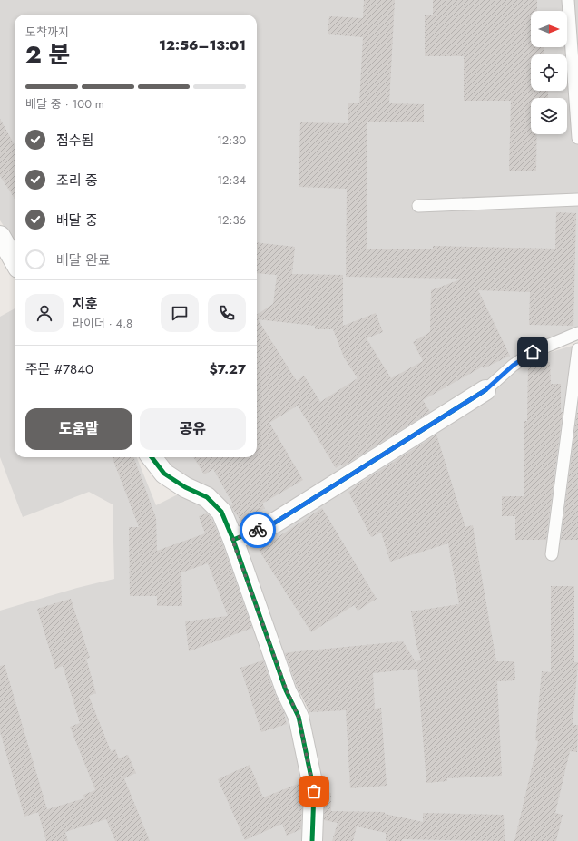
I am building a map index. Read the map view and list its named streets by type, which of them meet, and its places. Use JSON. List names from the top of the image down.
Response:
{
  "north": "right",
  "page": {
    "heading": ["2 분", "도착까지", "12:56–13:01"],
    "panel": [
      "지훈",
      "라이더 · 4.8",
      "주문 #7840",
      "$7.27"
    ],
    "bar": "배달 중 · 100 m",
    "list": [
      ["접수됨", "12:30"],
      ["조리 중", "12:34"],
      ["배달 중", "12:36"],
      "배달 완료"
    ],
    "buttons": ["도움말", "공유"]
  }
}
